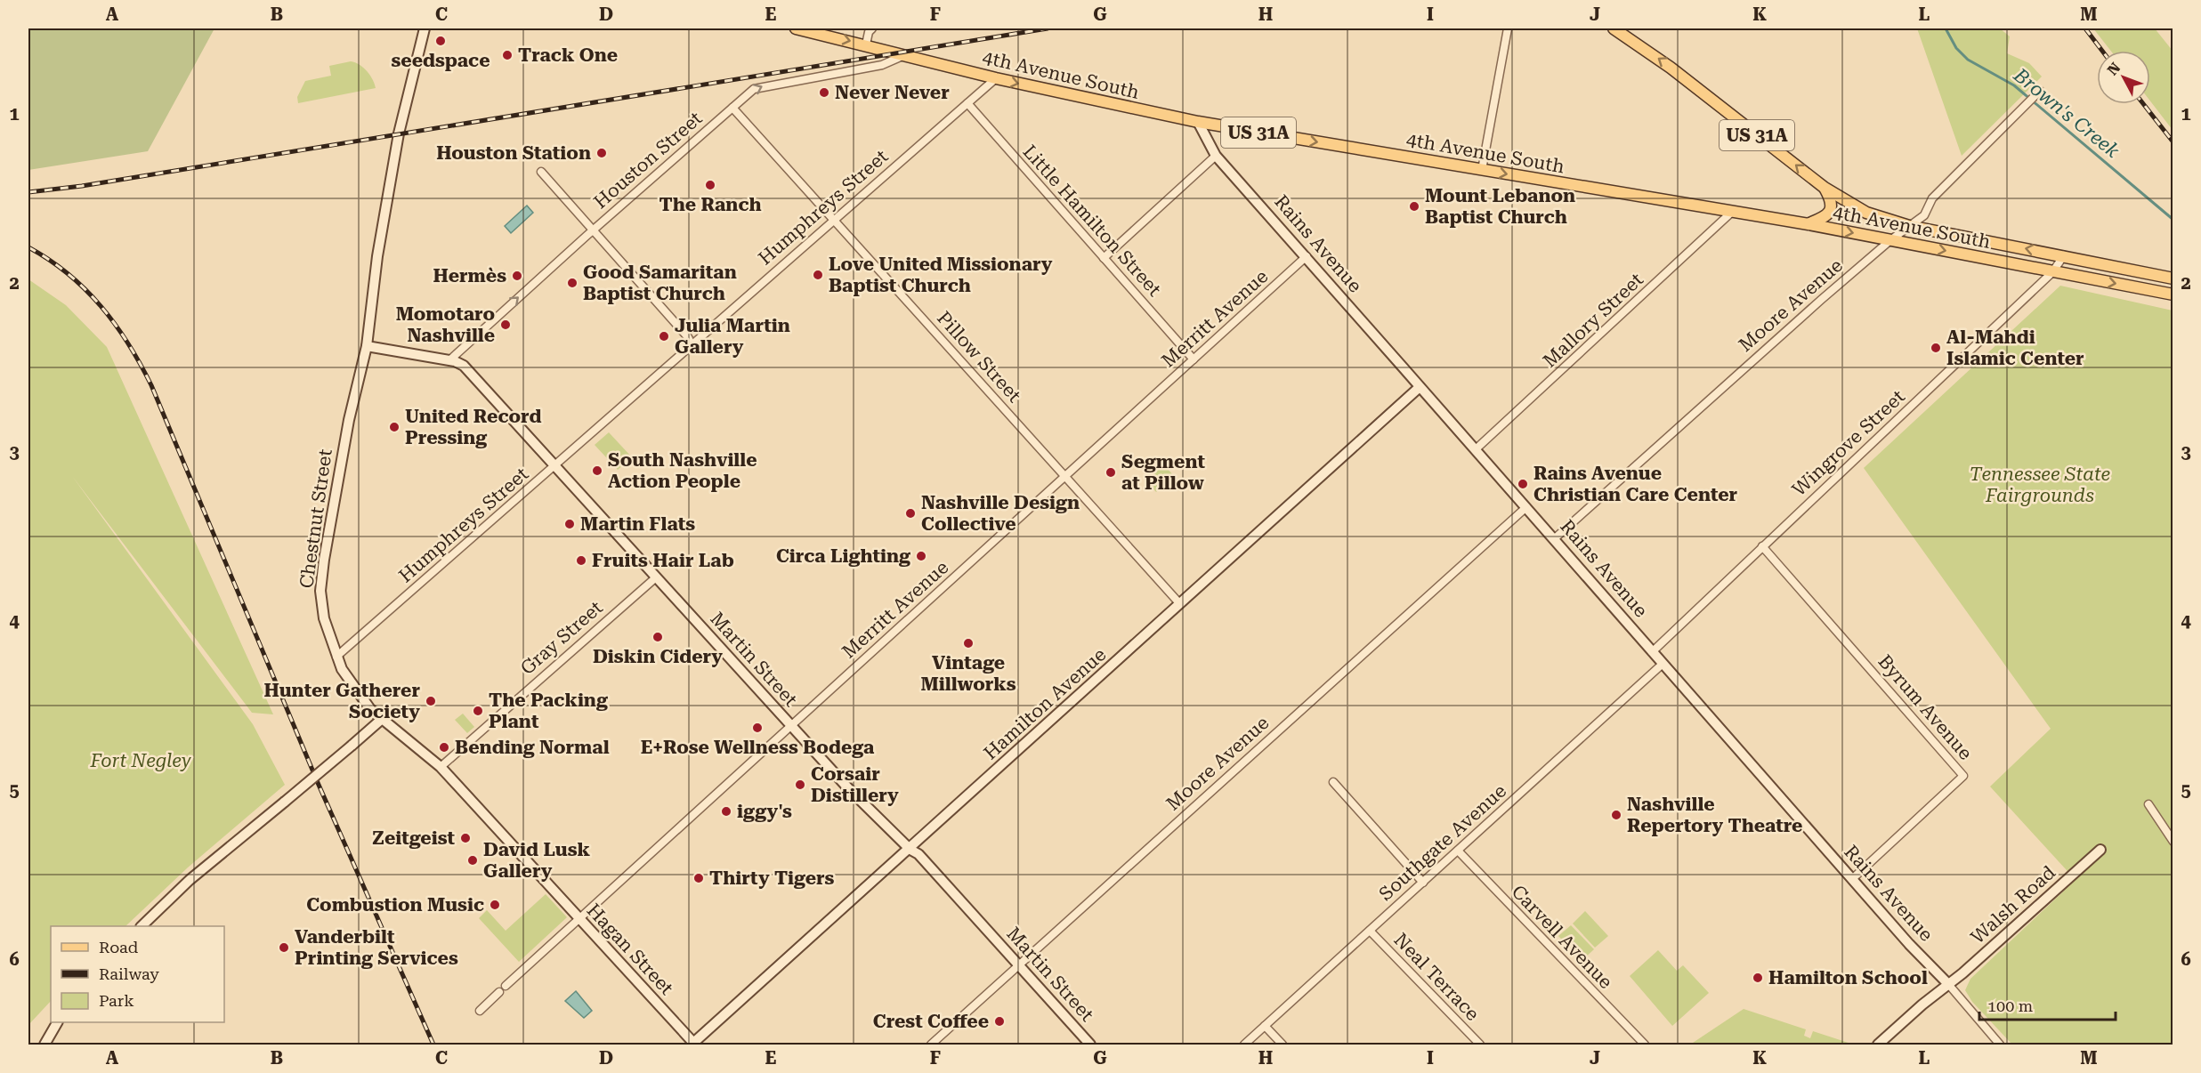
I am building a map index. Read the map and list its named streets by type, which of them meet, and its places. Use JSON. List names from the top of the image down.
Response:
{
  "streets": {
    "main road": ["4th Avenue South", "US 31A"],
    "street": [
      "Houston Street",
      "Humphreys Street",
      "Little Hamilton Street",
      "Rains Avenue",
      "Moore Avenue",
      "Merritt Avenue",
      "Mallory Street",
      "Pillow Street",
      "Wingrove Street",
      "Chestnut Street",
      "Gray Street",
      "Martin Street",
      "Hamilton Avenue",
      "Byrum Avenue",
      "Southgate Avenue",
      "Walsh Road",
      "Carvell Avenue",
      "Hagan Street",
      "Neal Terrace"
    ]
  },
  "crossings": [
    ["4th Avenue South", "US 31A"],
    ["4th Avenue South", "Houston Street"],
    ["4th Avenue South", "Humphreys Street"],
    ["4th Avenue South", "Rains Avenue"],
    ["4th Avenue South", "Moore Avenue"],
    ["4th Avenue South", "Mallory Street"],
    ["4th Avenue South", "Wingrove Street"],
    ["US 31A", "Moore Avenue"],
    ["Houston Street", "Pillow Street"],
    ["Houston Street", "Martin Street"],
    ["Humphreys Street", "Little Hamilton Street"],
    ["Humphreys Street", "Pillow Street"],
    ["Humphreys Street", "Chestnut Street"],
    ["Humphreys Street", "Martin Street"],
    ["Little Hamilton Street", "Merritt Avenue"],
    ["Rains Avenue", "Moore Avenue"],
    ["Rains Avenue", "Merritt Avenue"],
    ["Rains Avenue", "Mallory Street"],
    ["Rains Avenue", "Wingrove Street"],
    ["Rains Avenue", "Hamilton Avenue"],
    ["Rains Avenue", "Byrum Avenue"],
    ["Rains Avenue", "Southgate Avenue"],
    ["Rains Avenue", "Walsh Road"],
    ["Moore Avenue", "Martin Street"],
    ["Merritt Avenue", "Pillow Street"],
    ["Merritt Avenue", "Martin Street"],
    ["Merritt Avenue", "Hagan Street"],
    ["Pillow Street", "Hamilton Avenue"],
    ["Wingrove Street", "Byrum Avenue"],
    ["Chestnut Street", "Martin Street"],
    ["Chestnut Street", "Hagan Street"],
    ["Gray Street", "Martin Street"],
    ["Gray Street", "Hagan Street"],
    ["Martin Street", "Hamilton Avenue"],
    ["Hamilton Avenue", "Hagan Street"],
    ["Southgate Avenue", "Carvell Avenue"],
    ["Southgate Avenue", "Neal Terrace"]
  ],
  "one_way": ["Houston Street"],
  "water": ["Brown's Creek"],
  "parks": ["Tennessee State Fairgrounds", "Fort Negley"],
  "places": [
    "seedspace",
    "Track One",
    "Never Never",
    "Houston Station",
    "The Ranch",
    "Mount Lebanon Baptist Church",
    "Love United Missionary Baptist Church",
    "Hermès",
    "Good Samaritan Baptist Church",
    "Momotaro Nashville",
    "Julia Martin Gallery",
    "Al-Mahdi Islamic Center",
    "United Record Pressing",
    "South Nashville Action People",
    "Segment at Pillow",
    "Rains Avenue Christian Care Center",
    "Nashville Design Collective",
    "Martin Flats",
    "Circa Lighting",
    "Fruits Hair Lab",
    "Diskin Cidery",
    "Vintage Millworks",
    "Hunter Gatherer Society",
    "The Packing Plant",
    "E+Rose Wellness Bodega",
    "Bending Normal",
    "Corsair Distillery",
    "iggy's",
    "Nashville Repertory Theatre",
    "Zeitgeist",
    "David Lusk Gallery",
    "Thirty Tigers",
    "Combustion Music",
    "Vanderbilt Printing Services",
    "Hamilton School",
    "Crest Coffee"
  ],
  "legend": ["Road", "Railway", "Park"],
  "scale_bar": "100 m",
  "north": "top left",
  "grid": {
    "columns": [
      "A",
      "B",
      "C",
      "D",
      "E",
      "F",
      "G",
      "H",
      "I",
      "J",
      "K",
      "L",
      "M"
    ],
    "rows": [
      "1",
      "2",
      "3",
      "4",
      "5",
      "6"
    ]
  }
}
